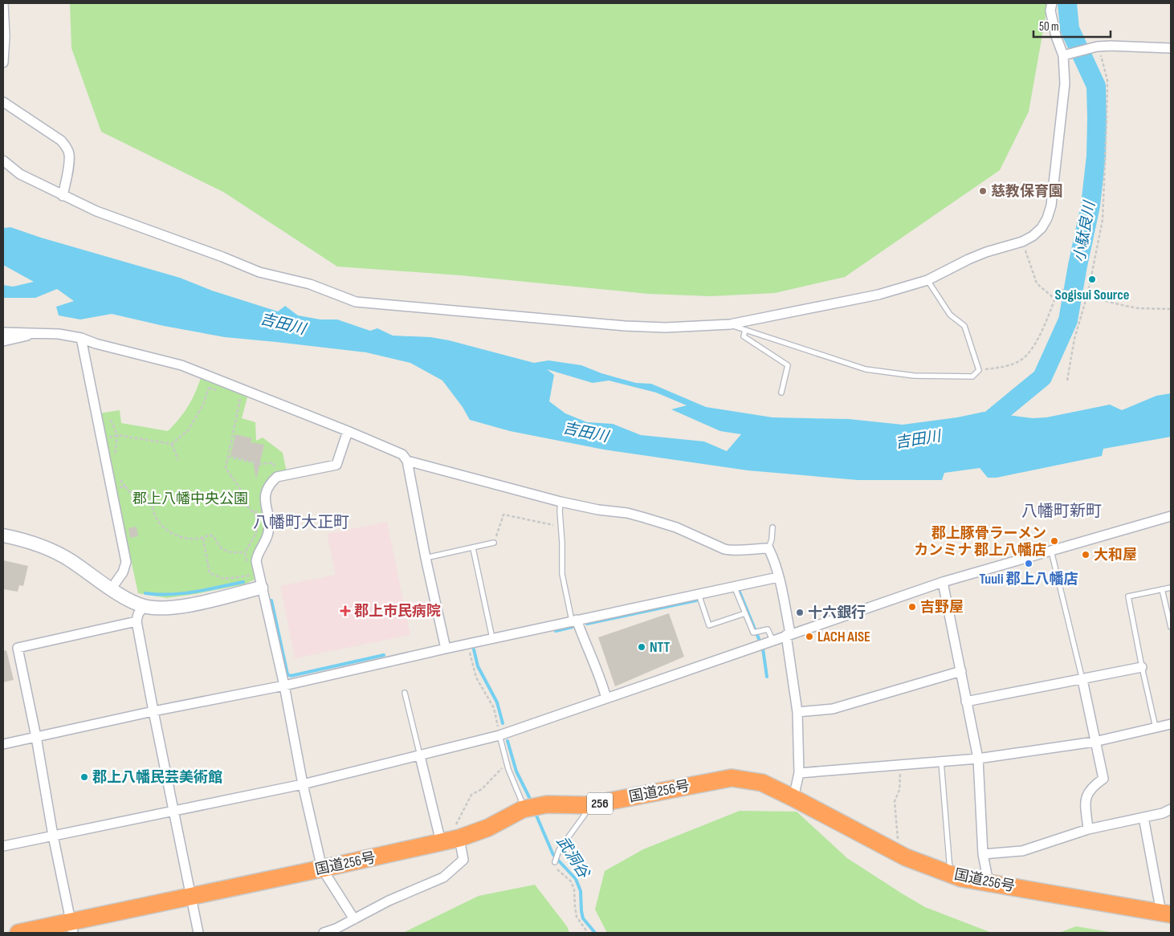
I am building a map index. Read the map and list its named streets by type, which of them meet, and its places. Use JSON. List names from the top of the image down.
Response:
{
  "streets": {
    "highway": ["国道256号", "256"]
  },
  "districts": ["八幡町新町", "八幡町大正町"],
  "water": ["小駄良川", "吉田川", "武洞谷"],
  "parks": ["郡上八幡中央公園"],
  "places": {
    "other": [
      "慈教保育園",
      "Sogisui Source",
      "郡上豚骨ラーメン カンミナ 郡上八幡店",
      "大和屋",
      "Tuuli 郡上八幡店",
      "吉野屋",
      "十六銀行",
      "LACH AISE",
      "NTT",
      "郡上八幡民芸美術館"
    ],
    "health": ["郡上市民病院"]
  },
  "scale_bar": "50 m"
}
